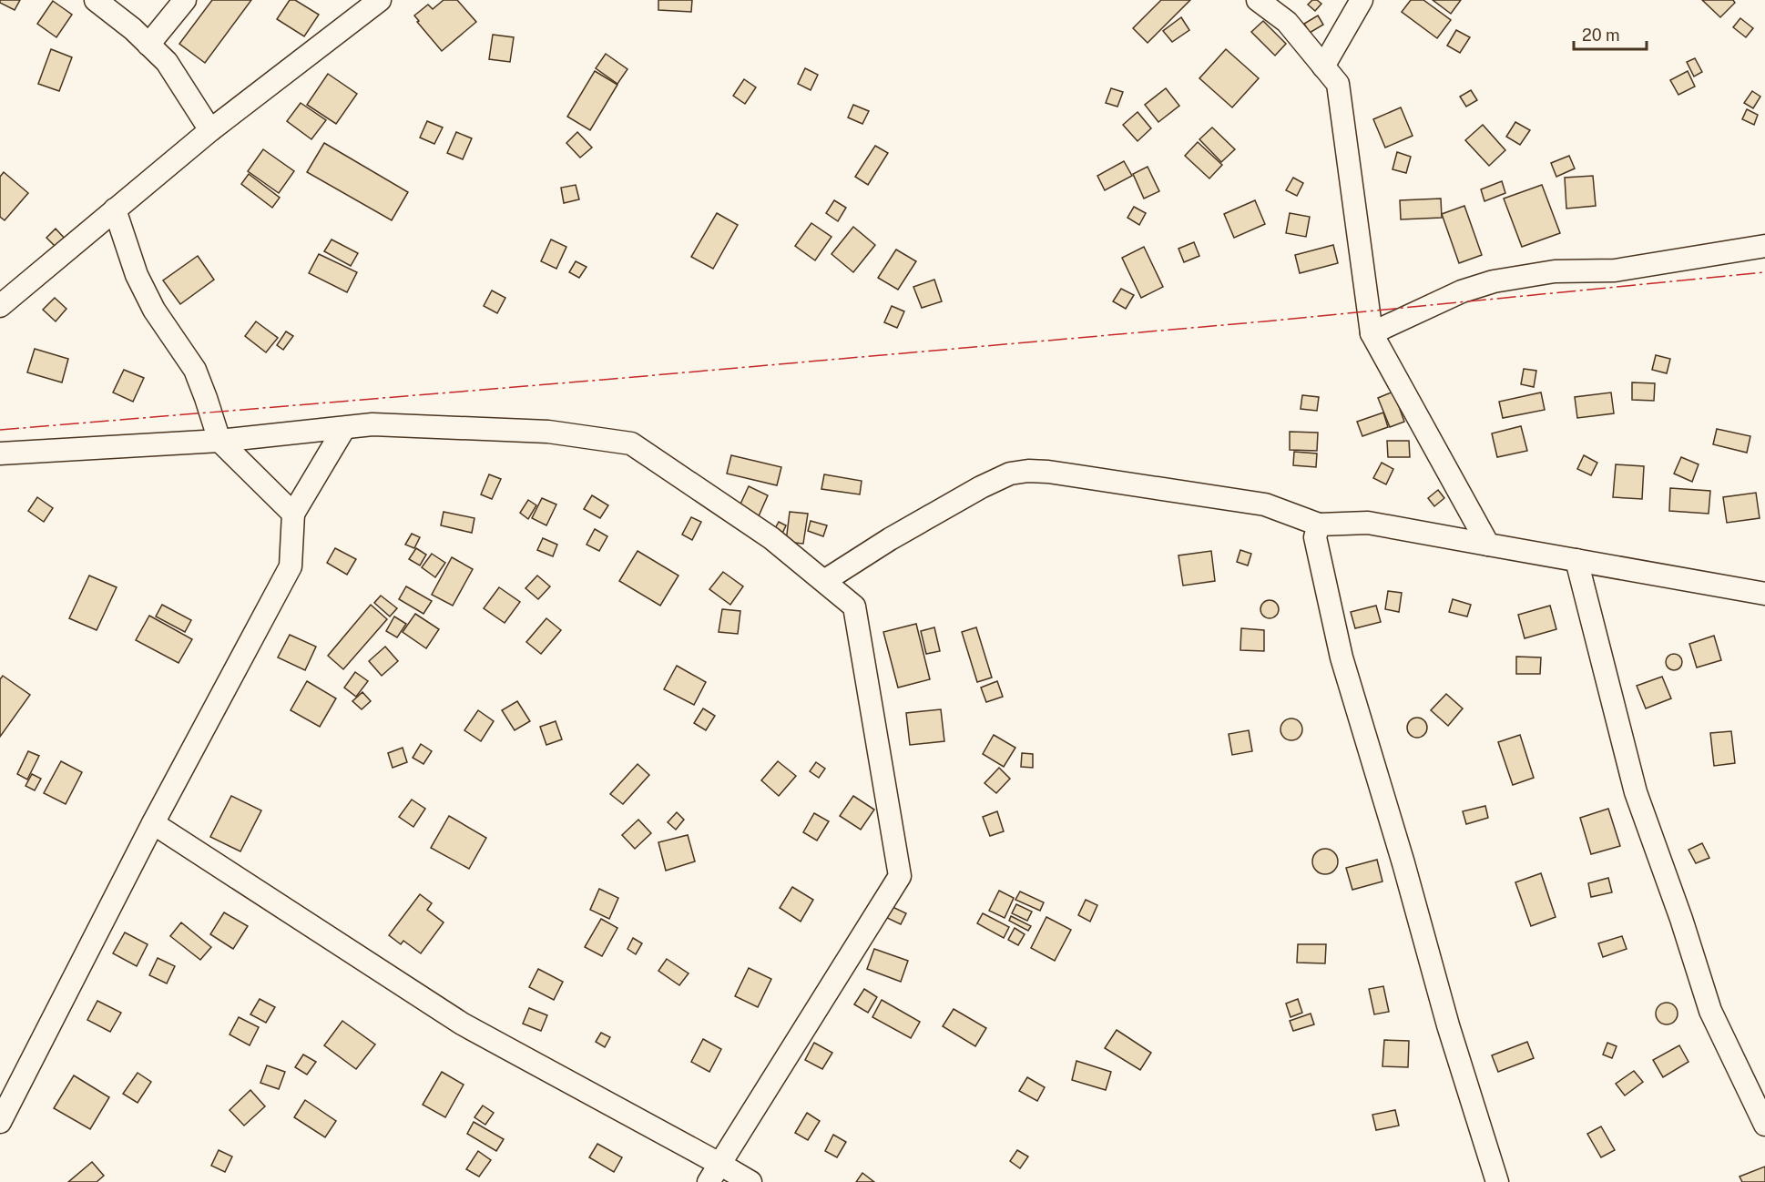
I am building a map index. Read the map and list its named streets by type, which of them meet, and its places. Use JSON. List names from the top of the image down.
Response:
{
  "scale_bar": "20 m"
}
